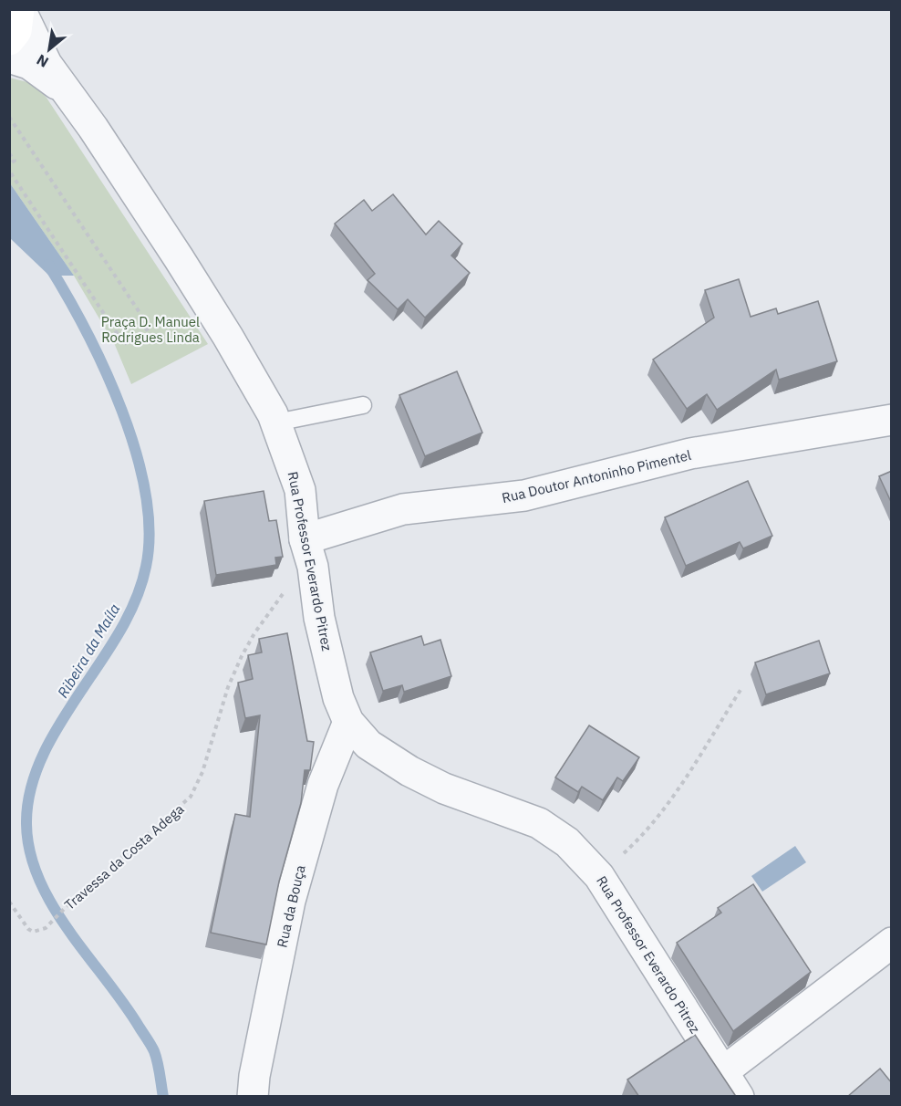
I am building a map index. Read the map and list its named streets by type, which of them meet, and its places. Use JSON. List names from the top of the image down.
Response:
{
  "streets": {
    "street": ["Rua Doutor Antoninho Pimentel", "Rua Professor Everardo Pitrez", "Rua da Bouça"],
    "path": ["Travessa da Costa Adega"]
  },
  "crossings": [
    ["Rua Doutor Antoninho Pimentel", "Rua Professor Everardo Pitrez"],
    ["Rua Doutor Antoninho Pimentel", "Travessa da Costa Adega"],
    ["Rua Professor Everardo Pitrez", "Travessa da Costa Adega"],
    ["Rua Professor Everardo Pitrez", "Rua da Bouça"]
  ],
  "water": ["Ribeira da Maíla"],
  "parks": ["Praça D. Manuel Rodrigues Linda"],
  "north": "bottom left"
}
